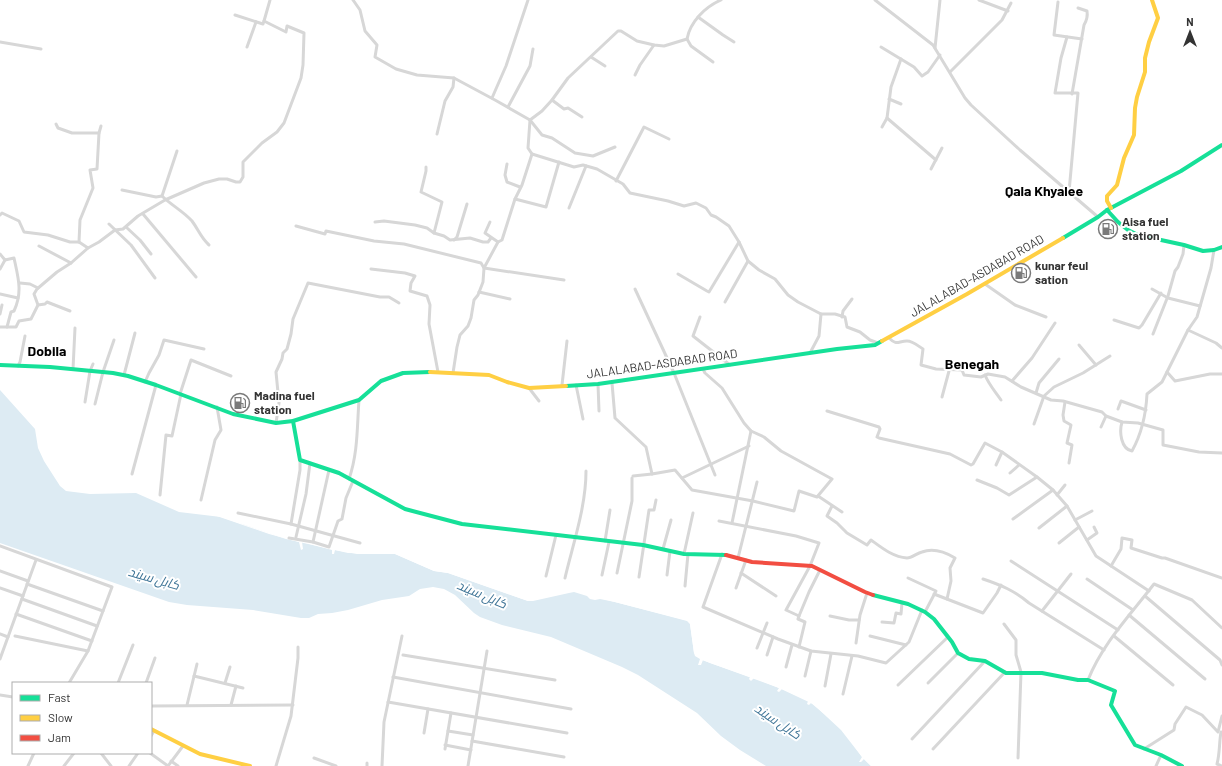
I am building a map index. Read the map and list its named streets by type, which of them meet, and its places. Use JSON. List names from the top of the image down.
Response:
{
  "streets": {
    "street": ["JALALABAD-ASDABAD ROAD"]
  },
  "districts": ["Qala Khyalee", "Dobila", "Benegah"],
  "water": ["کابل سيند"],
  "places": {
    "fuel station": ["Aisa fuel station", "kunar feul sation", "Madina fuel station"]
  },
  "legend": ["Fast", "Slow", "Jam"],
  "north": "top"
}
